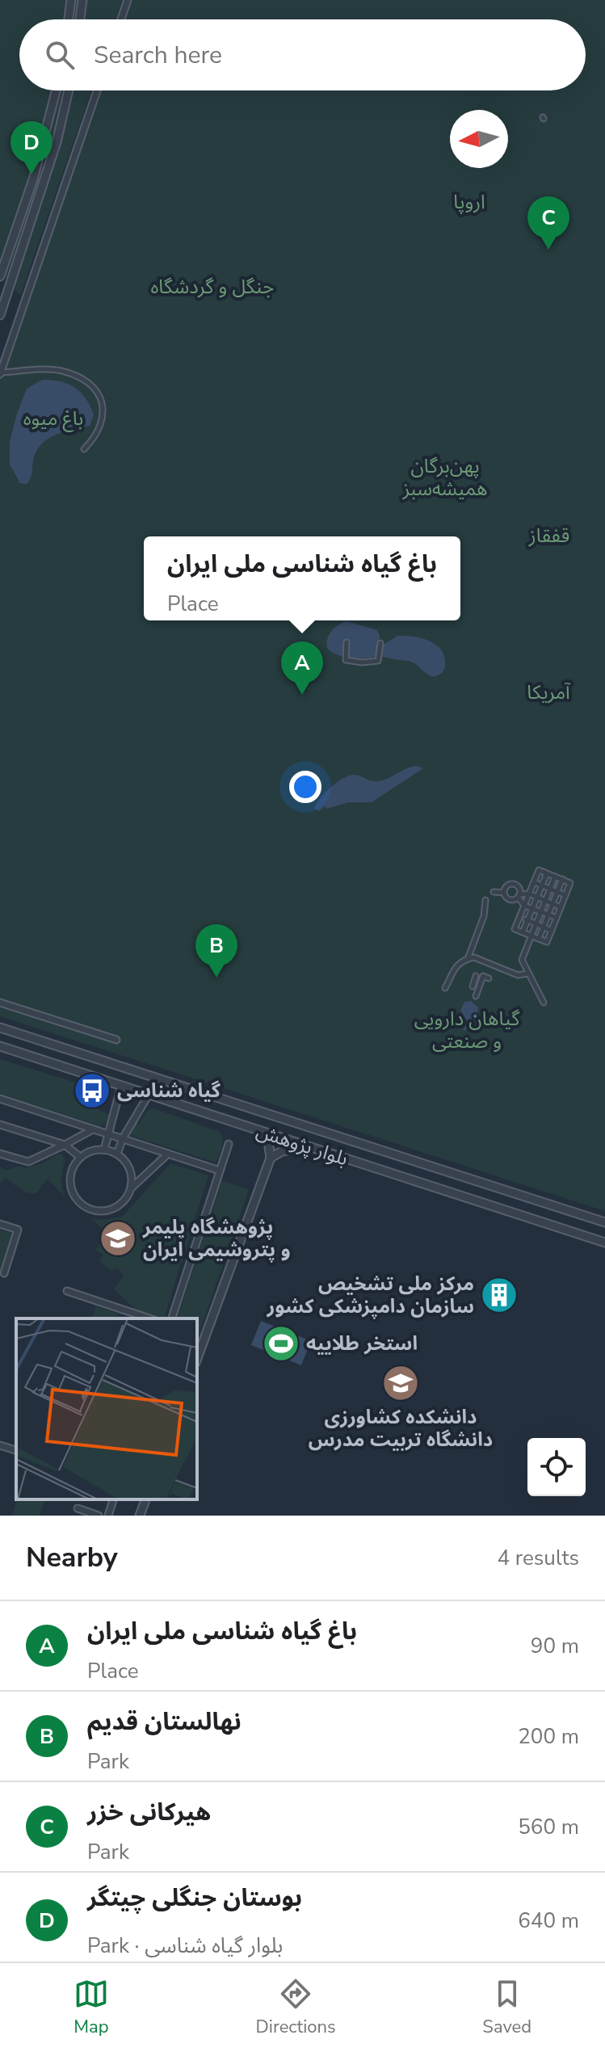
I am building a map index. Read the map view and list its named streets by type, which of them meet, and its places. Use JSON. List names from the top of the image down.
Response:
{
  "streets": {
    "street": ["بلوار پژوهش"]
  },
  "parks": [
    "اروپا",
    "جنگل و گردشگاه",
    "باغ میوه",
    "پهن‌برگان همیشه‌سبز",
    "قفقاز",
    "آمریکا",
    "گیاهان دارویی و صنعتی"
  ],
  "places": {
    "bus stop": ["گیاه شناسی"],
    "school or university": ["پژوهشگاه پلیمر و پتروشیمی ایران", "دانشکده کشاورزی دانشگاه تربیت مدرس"],
    "building": ["مرکز ملی تشخیص سازمان دامپزشکی کشور"],
    "sports": ["استخر طلاییه"]
  },
  "north": "left",
  "page": {
    "search": "Search here",
    "pins": [
      "D",
      "C",
      "A",
      "B"
    ],
    "popup": ["باغ گیاه‌ شناسی ملی ایران", "Place"],
    "heading": ["Nearby", "4 results"],
    "list": [
      {
        "mark": "A",
        "name": "باغ گیاه‌ شناسی ملی ایران",
        "note": "Place",
        "value": "90 m"
      },
      {
        "mark": "B",
        "name": "نهالستان قدیم",
        "note": "Park",
        "value": "200 m"
      },
      {
        "mark": "C",
        "name": "هیرکانی خزر",
        "note": "Park",
        "value": "560 m"
      },
      {
        "mark": "D",
        "name": "بوستان جنگلی چیتگر",
        "note": "Park · بلوار گیاه شناسی",
        "value": "640 m"
      }
    ],
    "nav": ["Map", "Directions", "Saved"]
  }
}
